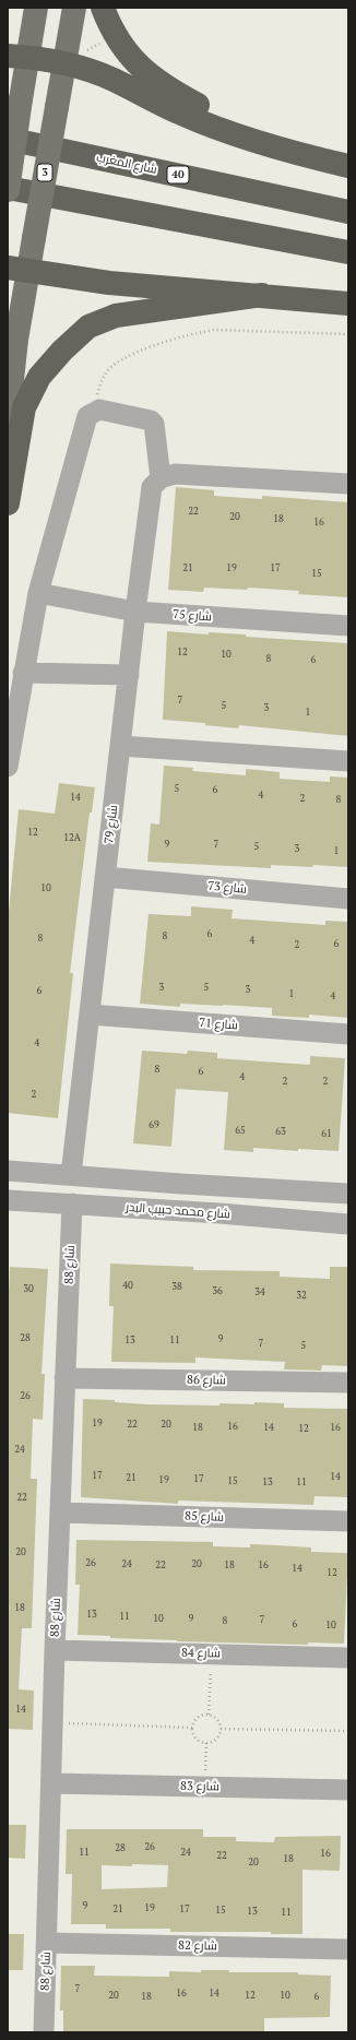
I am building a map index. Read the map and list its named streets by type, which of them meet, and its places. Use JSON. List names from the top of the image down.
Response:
{
  "streets": {
    "highway": ["شارع المغرب", "40"],
    "main road": ["3"],
    "street": [
      "شارع 75",
      "شارع 79",
      "شارع 73",
      "شارع 71",
      "شارع محمد حبيب البدر",
      "شارع 88",
      "شارع 86",
      "شارع 85",
      "شارع 84",
      "شارع 83",
      "شارع 82"
    ]
  },
  "crossings": [
    ["شارع 75", "شارع 79"],
    ["شارع 79", "شارع 73"],
    ["شارع 79", "شارع 71"],
    ["شارع محمد حبيب البدر", "شارع 88"],
    ["شارع 88", "شارع 86"],
    ["شارع 88", "شارع 85"],
    ["شارع 88", "شارع 84"],
    ["شارع 88", "شارع 83"],
    ["شارع 88", "شارع 82"]
  ],
  "house_numbers": [
    "22",
    "20",
    "18",
    "16",
    "21",
    "19",
    "17",
    "15",
    "12",
    "10",
    "8",
    "6",
    "7",
    "5",
    "3",
    "1",
    "5",
    "6",
    "4",
    "14",
    "2",
    "8",
    "12",
    "12A",
    "9",
    "7",
    "5",
    "3",
    "1",
    "10",
    "6",
    "8",
    "8",
    "4",
    "6",
    "2",
    "3",
    "5",
    "3",
    "6",
    "1",
    "4",
    "4",
    "8",
    "6",
    "4",
    "2",
    "2",
    "2",
    "69",
    "65",
    "63",
    "61",
    "40",
    "38",
    "30",
    "36",
    "34",
    "32",
    "28",
    "9",
    "13",
    "11",
    "7",
    "5",
    "26",
    "19",
    "22",
    "20",
    "16",
    "18",
    "14",
    "16",
    "12",
    "24",
    "17",
    "14",
    "21",
    "17",
    "19",
    "15",
    "13",
    "11",
    "22",
    "20",
    "26",
    "24",
    "20",
    "22",
    "18",
    "16",
    "14",
    "12",
    "18",
    "13",
    "11",
    "10",
    "9",
    "7",
    "8",
    "6",
    "10",
    "14",
    "26",
    "28",
    "11",
    "24",
    "16",
    "22",
    "18",
    "20",
    "9",
    "19",
    "21",
    "17",
    "15",
    "13",
    "11",
    "7",
    "16",
    "14",
    "20",
    "12",
    "10",
    "18",
    "6"
  ]
}
